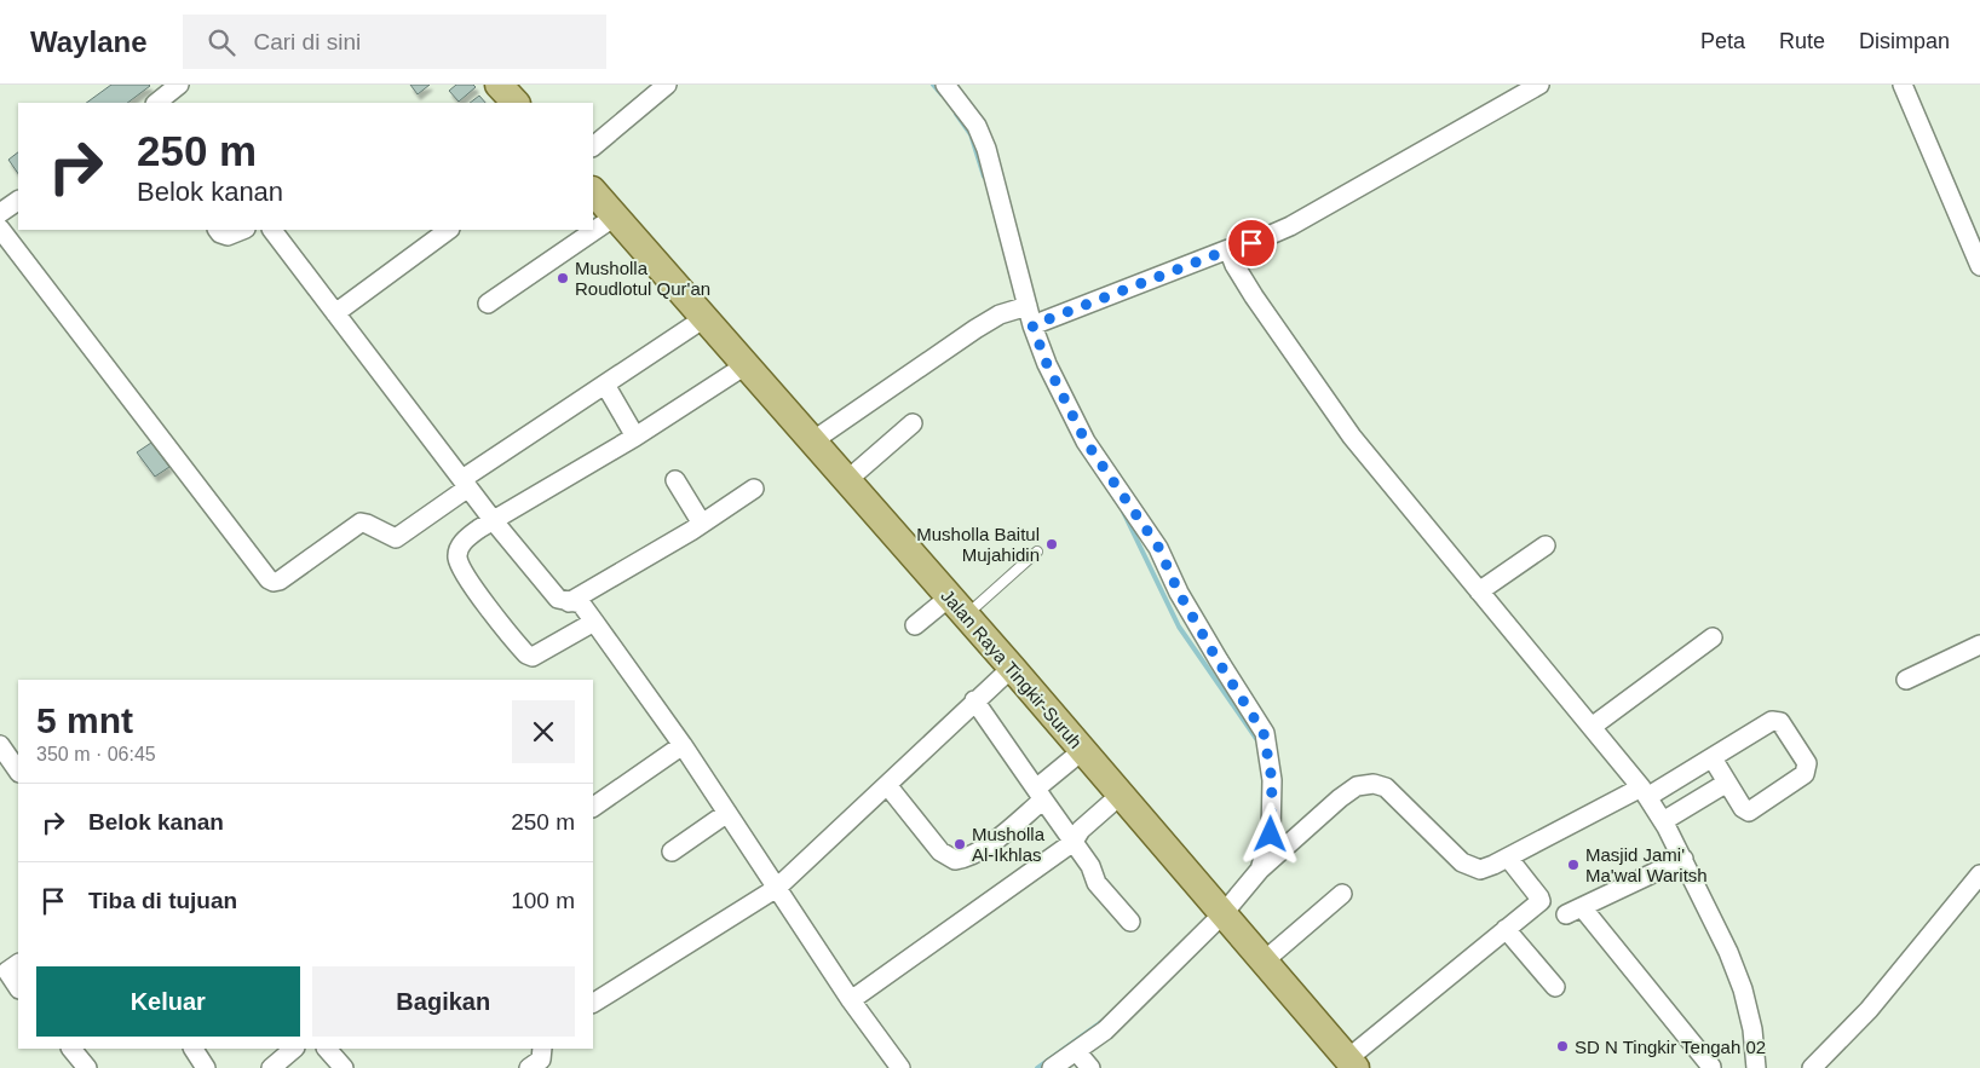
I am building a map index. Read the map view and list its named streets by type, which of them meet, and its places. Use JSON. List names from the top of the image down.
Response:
{
  "streets": {
    "main road": ["Jalan Raya Tingkir-Suruh"]
  },
  "places": [
    "Musholla Roudlotul Qur'an",
    "Musholla Baitul Mujahidin",
    "Musholla Al-Ikhlas",
    "Masjid Jami' Ma'wal Waritsh",
    "SD N Tingkir Tengah 02"
  ],
  "page": {
    "header": "Waylane",
    "search": "Cari di sini",
    "nav": ["Peta", "Rute", "Disimpan"],
    "turn": ["250 m", "Belok kanan"],
    "heading": ["5 mnt", "350 m · 06:45"],
    "list": [
      {
        "name": "Belok kanan",
        "value": "250 m"
      },
      {
        "name": "Tiba di tujuan",
        "value": "100 m"
      }
    ],
    "buttons": ["Keluar", "Bagikan"]
  }
}
